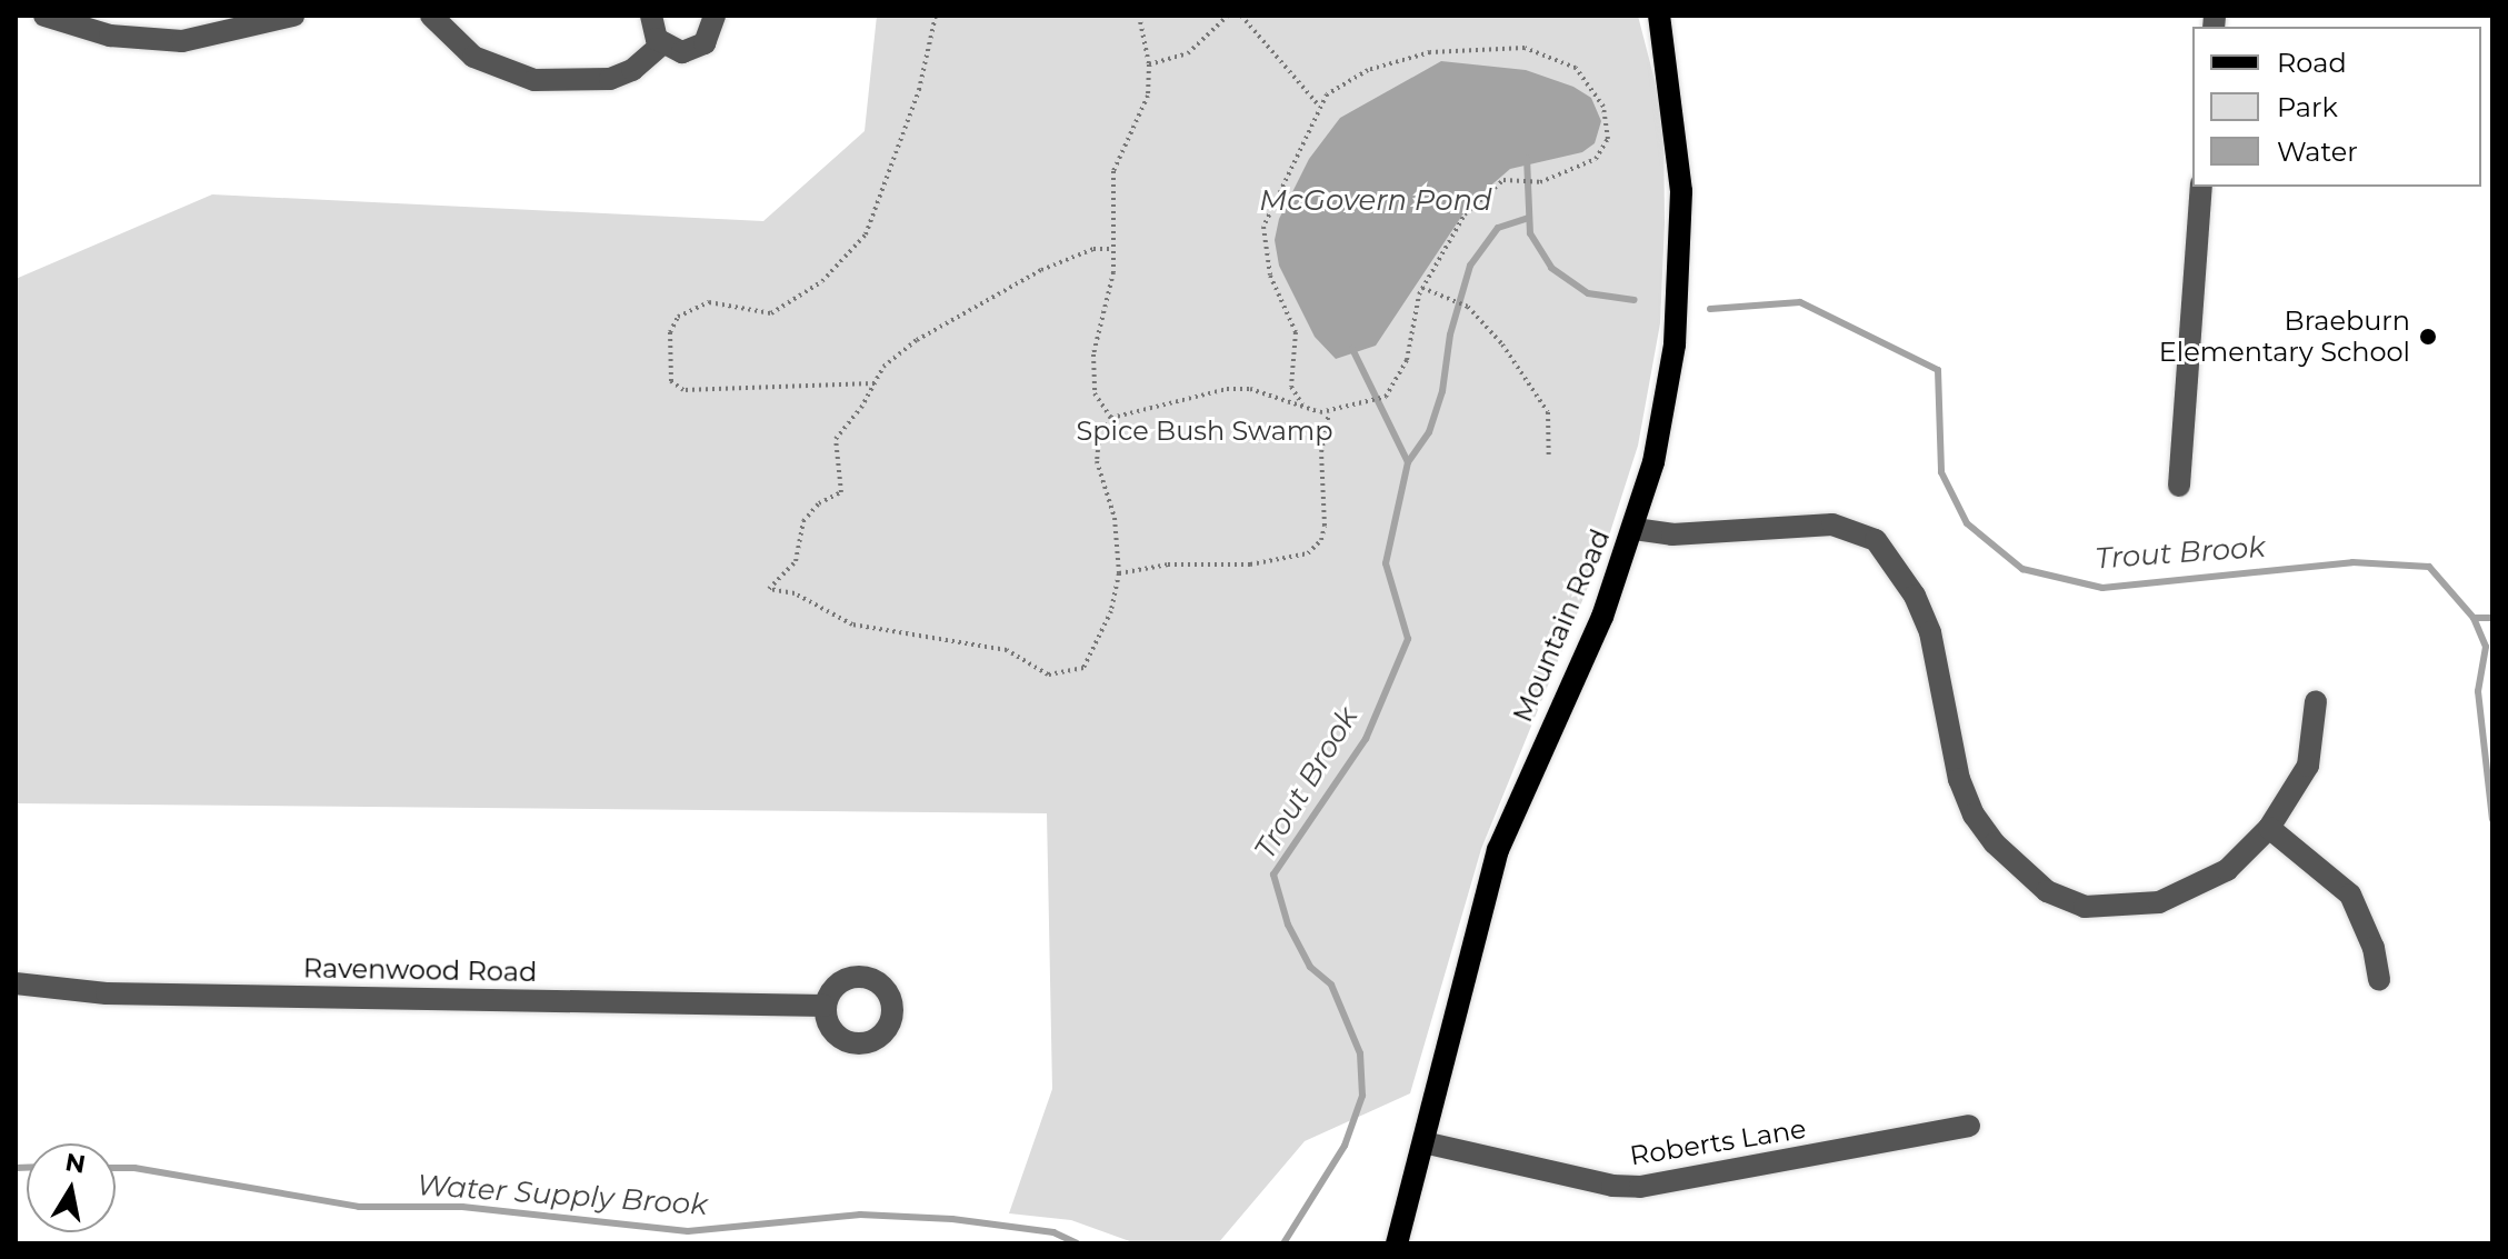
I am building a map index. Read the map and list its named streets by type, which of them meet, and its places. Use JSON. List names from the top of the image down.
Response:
{
  "streets": {
    "main road": ["Mountain Road"],
    "street": ["Ravenwood Road", "Roberts Lane"]
  },
  "crossings": [
    ["Mountain Road", "Roberts Lane"]
  ],
  "water": ["McGovern Pond", "Trout Brook", "Water Supply Brook"],
  "parks": ["Spice Bush Swamp"],
  "places": ["Braeburn Elementary School"],
  "legend": ["Road", "Park", "Water"],
  "north": "top"
}
